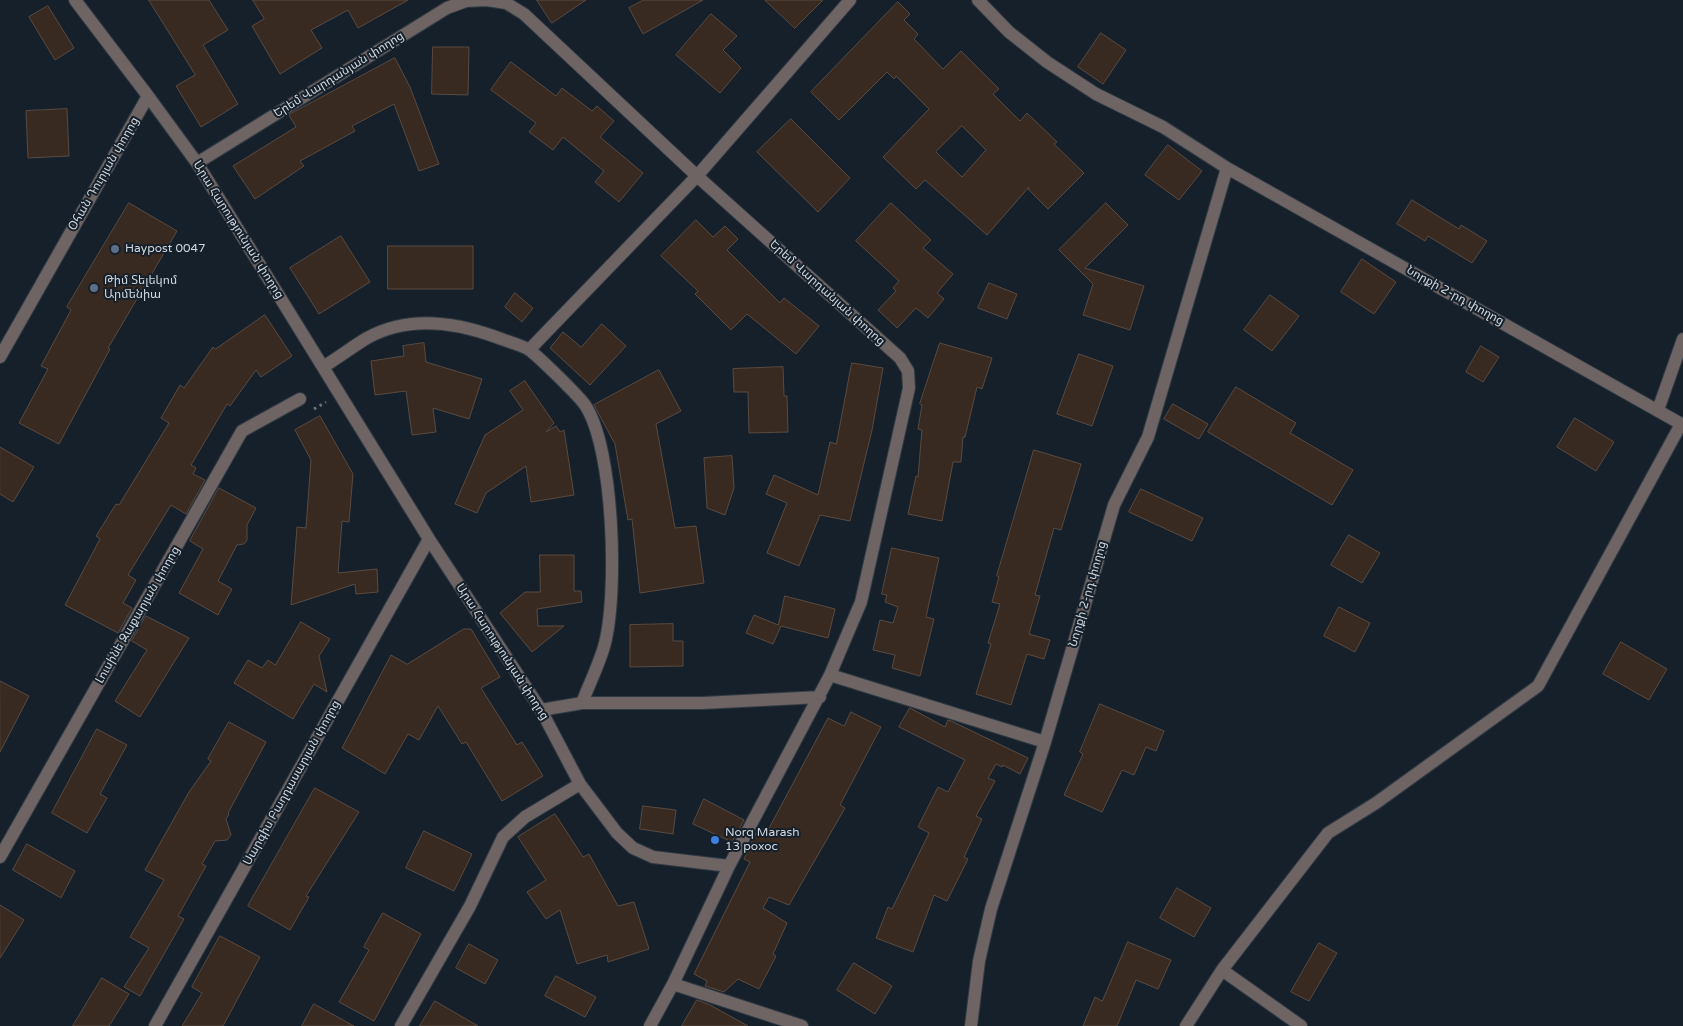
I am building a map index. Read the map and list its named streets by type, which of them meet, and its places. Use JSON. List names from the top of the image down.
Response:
{
  "streets": {
    "street": [
      "Երեմ Վարդանյան փողոց",
      "Օհան Դուրյան փողոց",
      "Արա Հարությունյան փողոց",
      "Նորքի 2-րդ փողոց",
      "Լուսինե Զաքարյան փողոց",
      "Սարգիս Բաղդասարյան փողոց"
    ]
  },
  "crossings": [
    ["Երեմ Վարդանյան փողոց", "Արա Հարությունյան փողոց"],
    ["Օհան Դուրյան փողոց", "Արա Հարությունյան փողոց"],
    ["Արա Հարությունյան փողոց", "Սարգիս Բաղդասարյան փողոց"]
  ],
  "places": ["Haypost 0047", "Թիմ Տելեկոմ Արմենիա", "Norq Marash 13 poxoc"]
}
